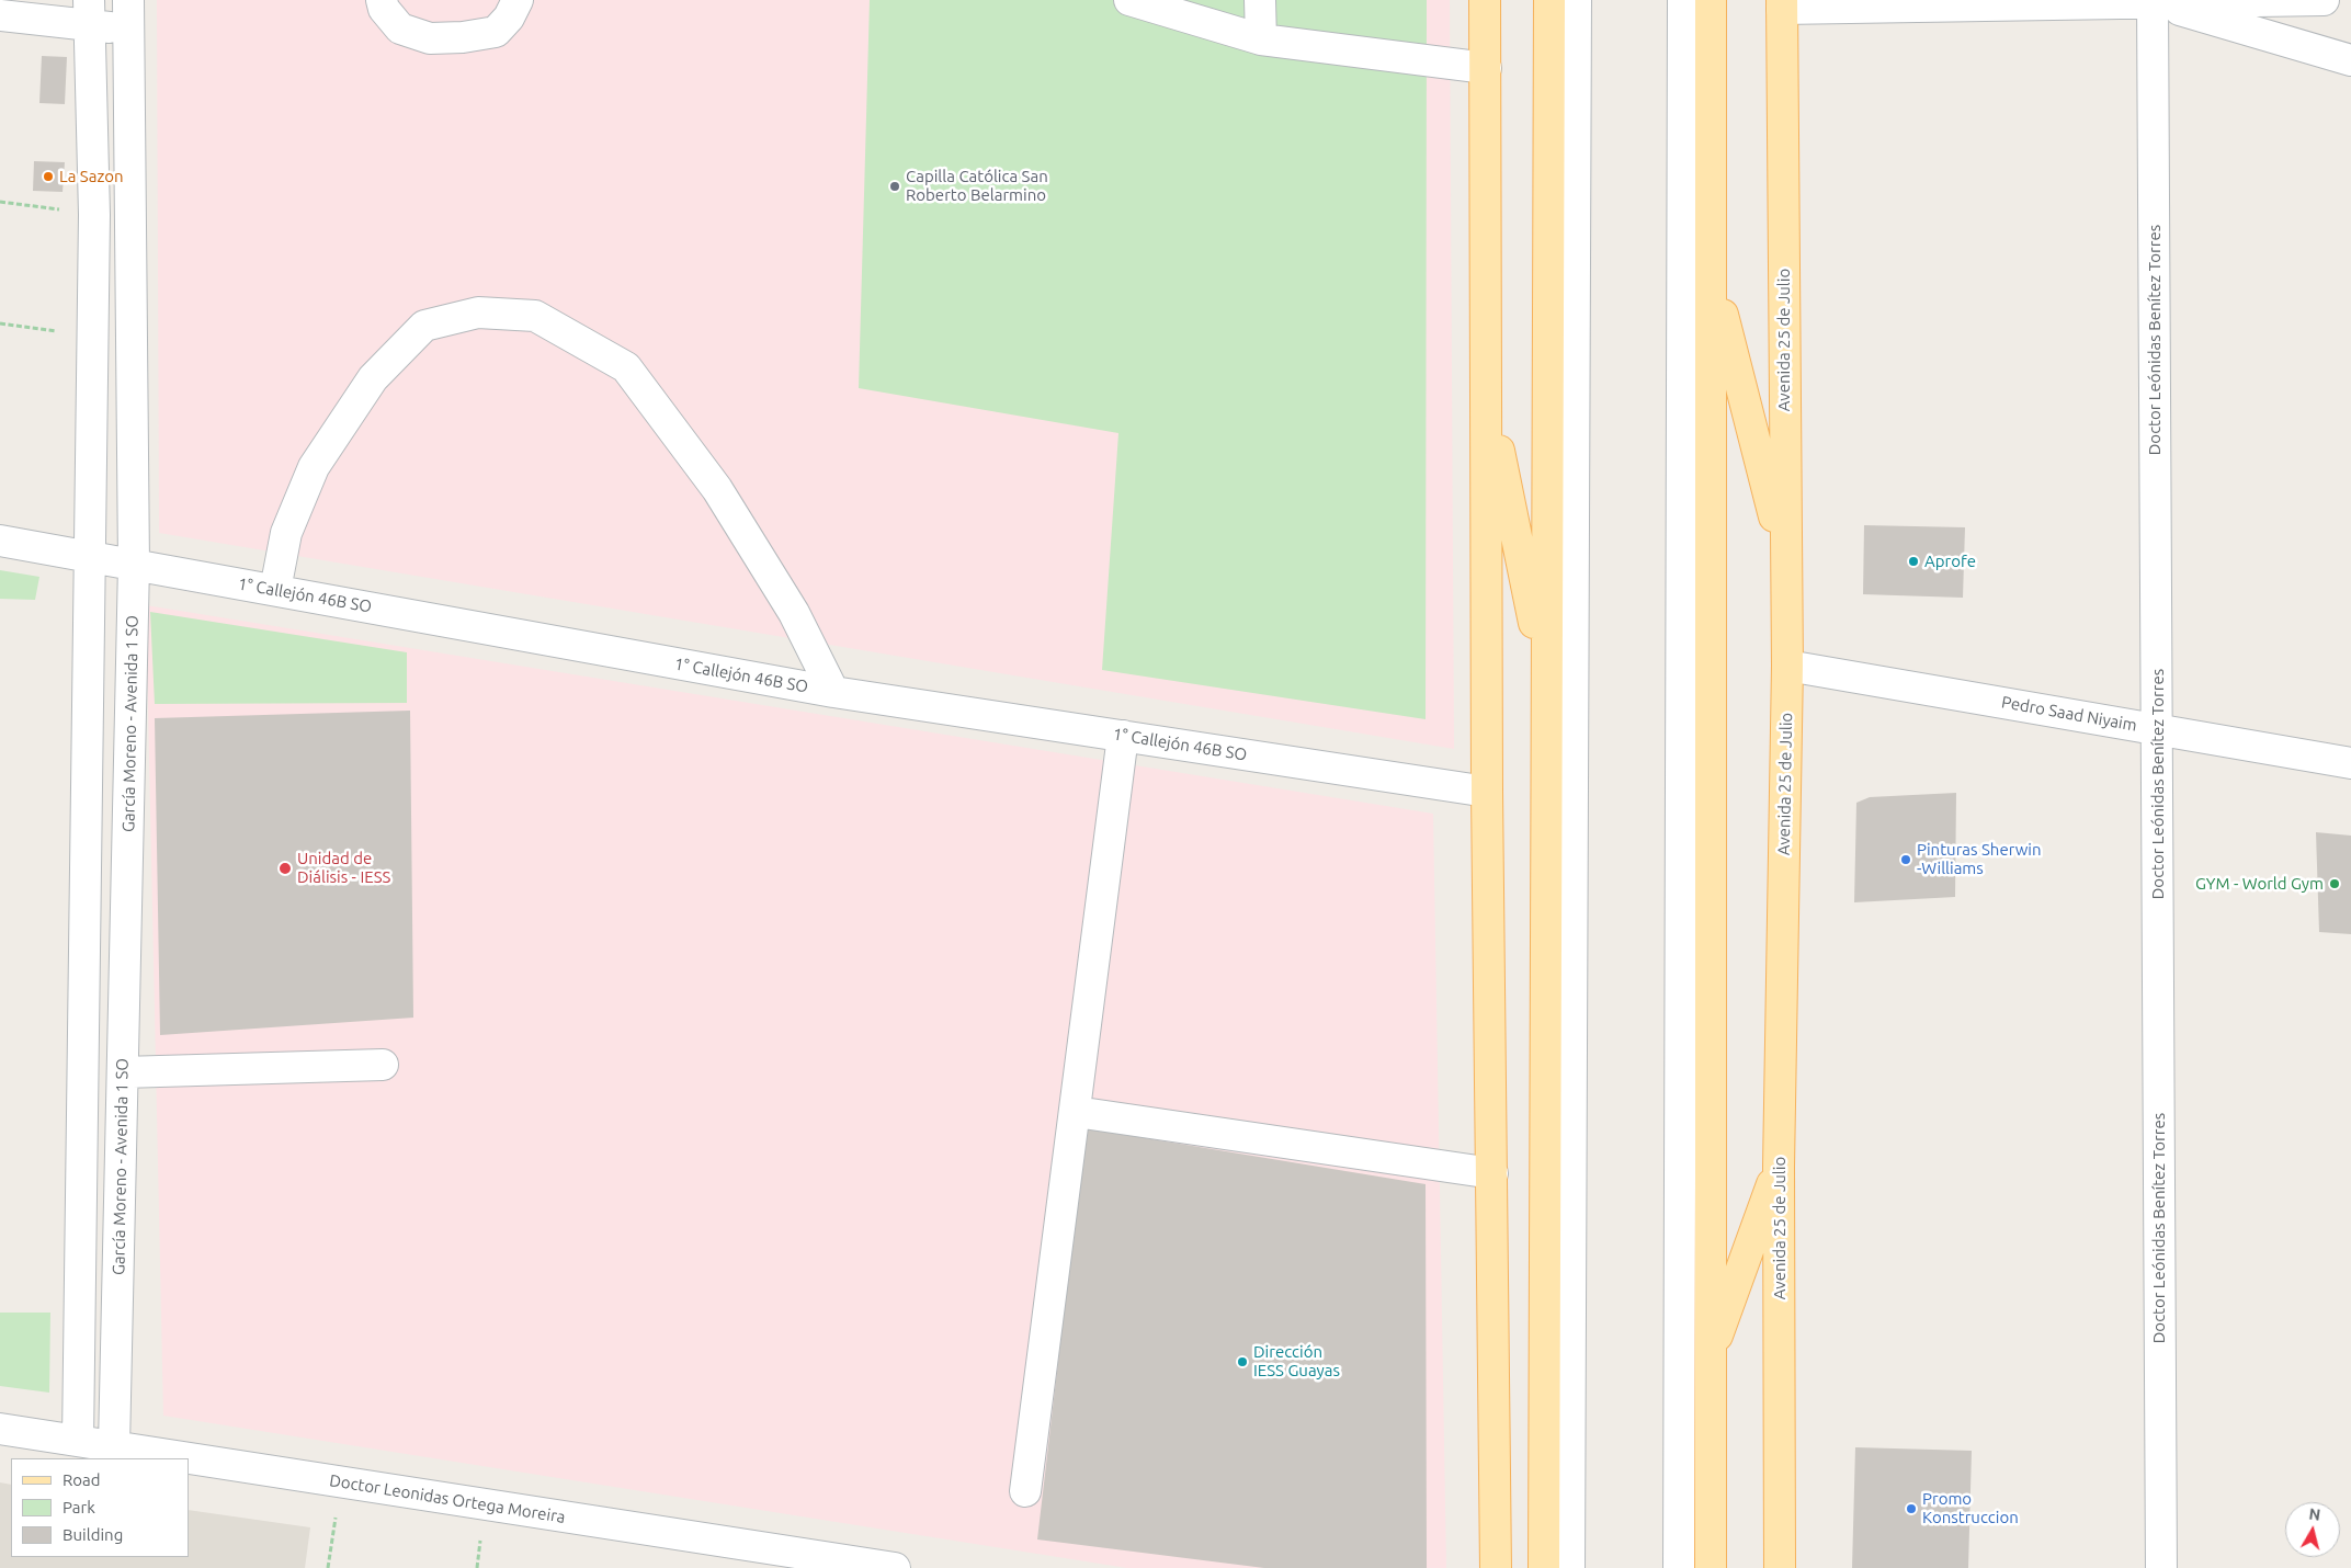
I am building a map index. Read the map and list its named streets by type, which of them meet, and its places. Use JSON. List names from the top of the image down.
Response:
{
  "streets": {
    "main road": ["Avenida 25 de Julio"],
    "street": [
      "Doctor Leónidas Benítez Torres",
      "1° Callejón 46B SO",
      "Pedro Saad Niyaim",
      "García Moreno - Avenida 1 SO",
      "Doctor Leonidas Ortega Moreira"
    ]
  },
  "crossings": [
    ["Avenida 25 de Julio", "Pedro Saad Niyaim"],
    ["Doctor Leónidas Benítez Torres", "Pedro Saad Niyaim"],
    ["1° Callejón 46B SO", "García Moreno - Avenida 1 SO"],
    ["García Moreno - Avenida 1 SO", "Doctor Leonidas Ortega Moreira"]
  ],
  "places": [
    "La Sazon",
    "Capilla Católica San Roberto Belarmino",
    "Aprofe",
    "Pinturas Sherwin -Williams",
    "Unidad de Diálisis - IESS",
    "GYM - World Gym",
    "Dirección IESS Guayas",
    "Promo Konstruccion"
  ],
  "legend": ["Road", "Park", "Building"],
  "north": "top"
}
